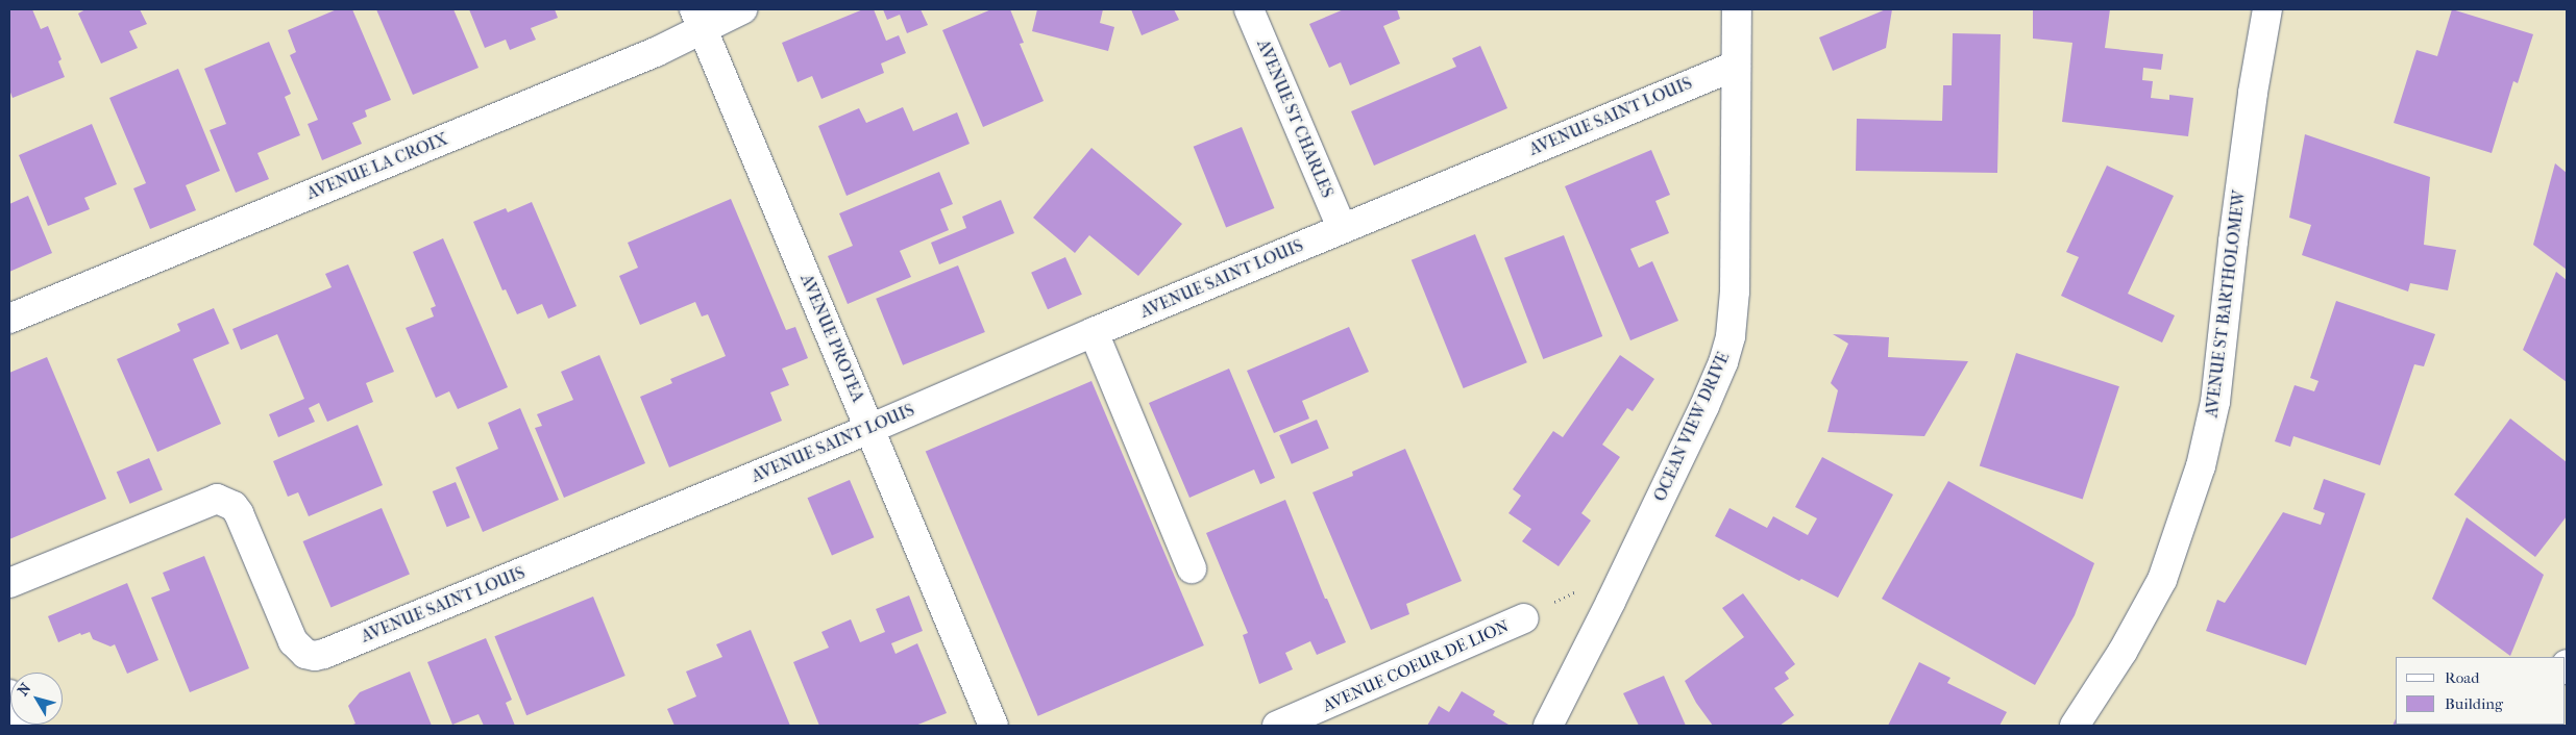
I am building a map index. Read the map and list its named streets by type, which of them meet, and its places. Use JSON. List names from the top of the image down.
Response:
{
  "streets": {
    "street": [
      "AVENUE SAINT LOUIS",
      "AVENUE ST CHARLES",
      "AVENUE LA CROIX",
      "AVENUE ST BARTHOLOMEW",
      "AVENUE PROTEA",
      "OCEAN VIEW DRIVE",
      "AVENUE COEUR DE LION"
    ]
  },
  "crossings": [
    ["AVENUE SAINT LOUIS", "AVENUE ST CHARLES"],
    ["AVENUE SAINT LOUIS", "AVENUE PROTEA"],
    ["AVENUE SAINT LOUIS", "OCEAN VIEW DRIVE"],
    ["AVENUE LA CROIX", "AVENUE PROTEA"]
  ],
  "legend": ["Road", "Building"],
  "north": "top left"
}
